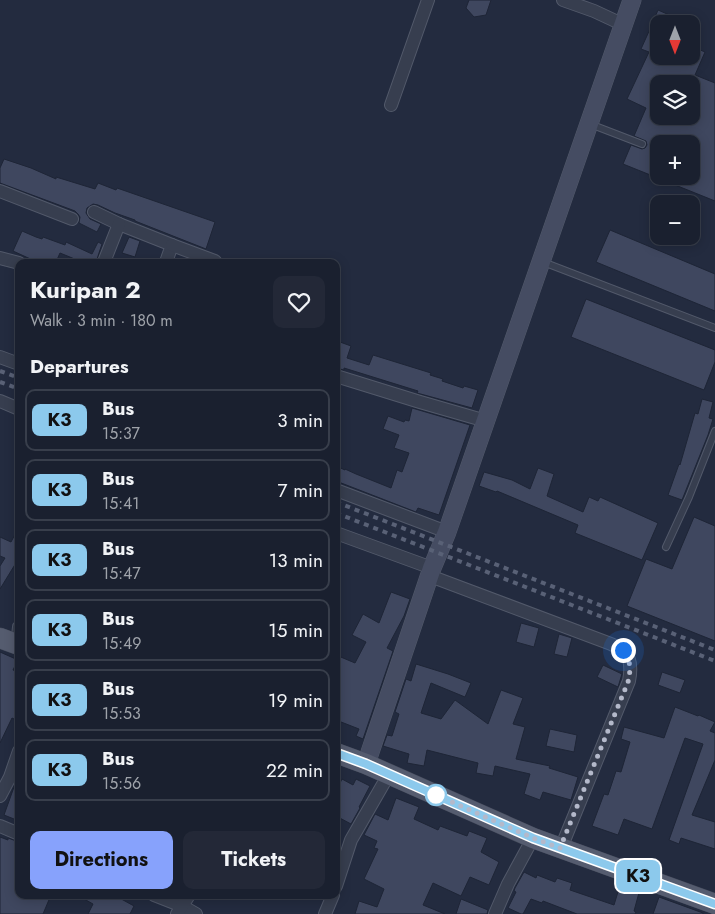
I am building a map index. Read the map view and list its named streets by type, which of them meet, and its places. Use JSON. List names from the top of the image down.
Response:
{
  "lines": ["bus line K3"],
  "north": "bottom",
  "page": {
    "on_map": "K3",
    "map_buttons": ["+", "−"],
    "heading": [
      ["Kuripan 2", "Walk · 3 min · 180 m"],
      "Departures"
    ],
    "list": [
      {
        "mark": "K3",
        "name": "Bus",
        "note": "15:37",
        "value": "3 min"
      },
      {
        "mark": "K3",
        "name": "Bus",
        "note": "15:41",
        "value": "7 min"
      },
      {
        "mark": "K3",
        "name": "Bus",
        "note": "15:47",
        "value": "13 min"
      },
      {
        "mark": "K3",
        "name": "Bus",
        "note": "15:49",
        "value": "15 min"
      },
      {
        "mark": "K3",
        "name": "Bus",
        "note": "15:53",
        "value": "19 min"
      },
      {
        "mark": "K3",
        "name": "Bus",
        "note": "15:56",
        "value": "22 min"
      }
    ],
    "buttons": ["Directions", "Tickets"]
  }
}
